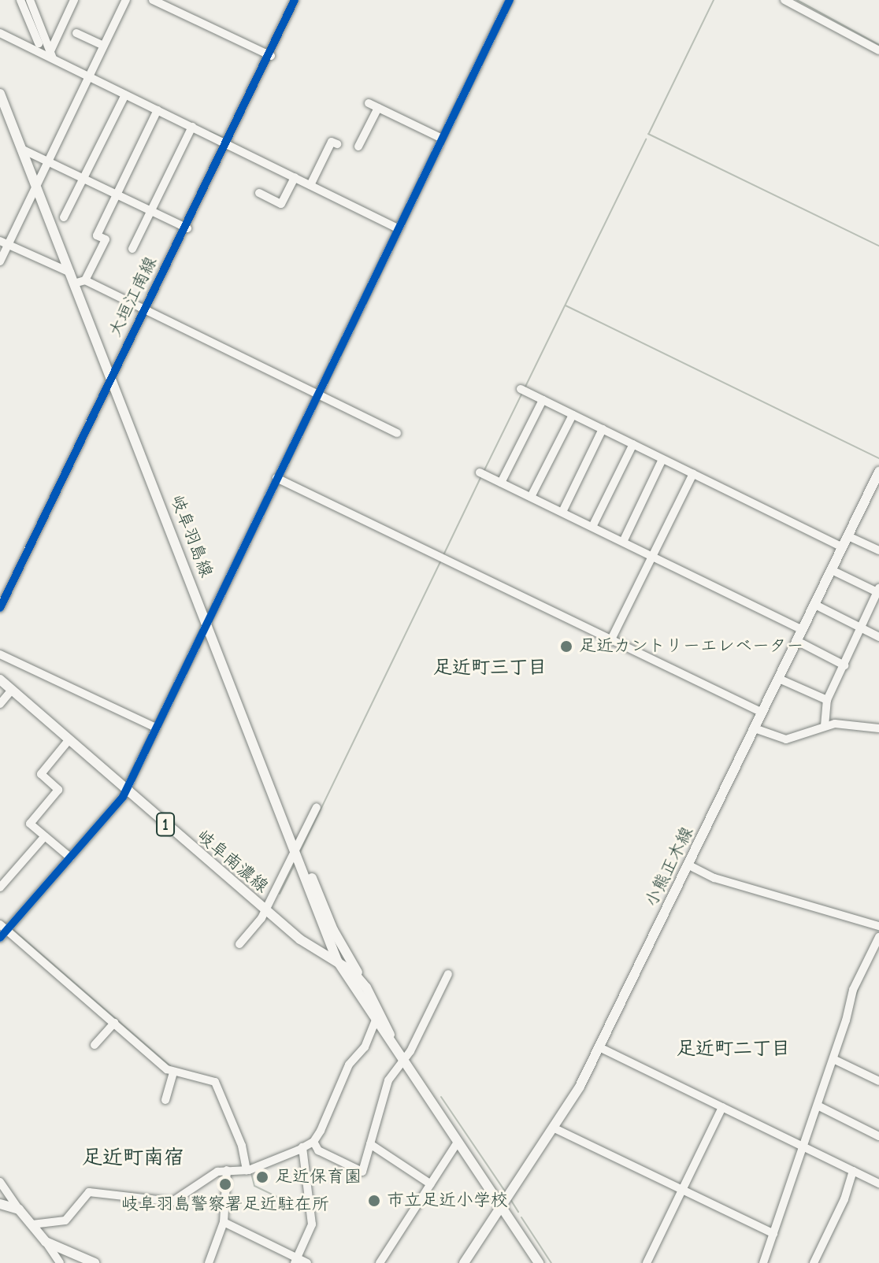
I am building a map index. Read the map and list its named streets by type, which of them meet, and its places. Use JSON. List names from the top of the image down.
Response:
{
  "streets": {
    "main road": [
      "岐阜羽島線",
      "1",
      "岐阜南濃線",
      "小熊正木線"
    ],
    "street": ["大垣江南線"]
  },
  "crossings": [
    ["大垣江南線", "岐阜羽島線"],
    ["岐阜羽島線", "岐阜南濃線"],
    ["岐阜南濃線", "小熊正木線"]
  ],
  "districts": ["足近町三丁目", "足近町二丁目", "足近町南宿"],
  "places": [
    "足近カントリーエレベーター",
    "足近保育園",
    "岐阜羽島警察署足近駐在所",
    "市立足近小学校"
  ]
}
